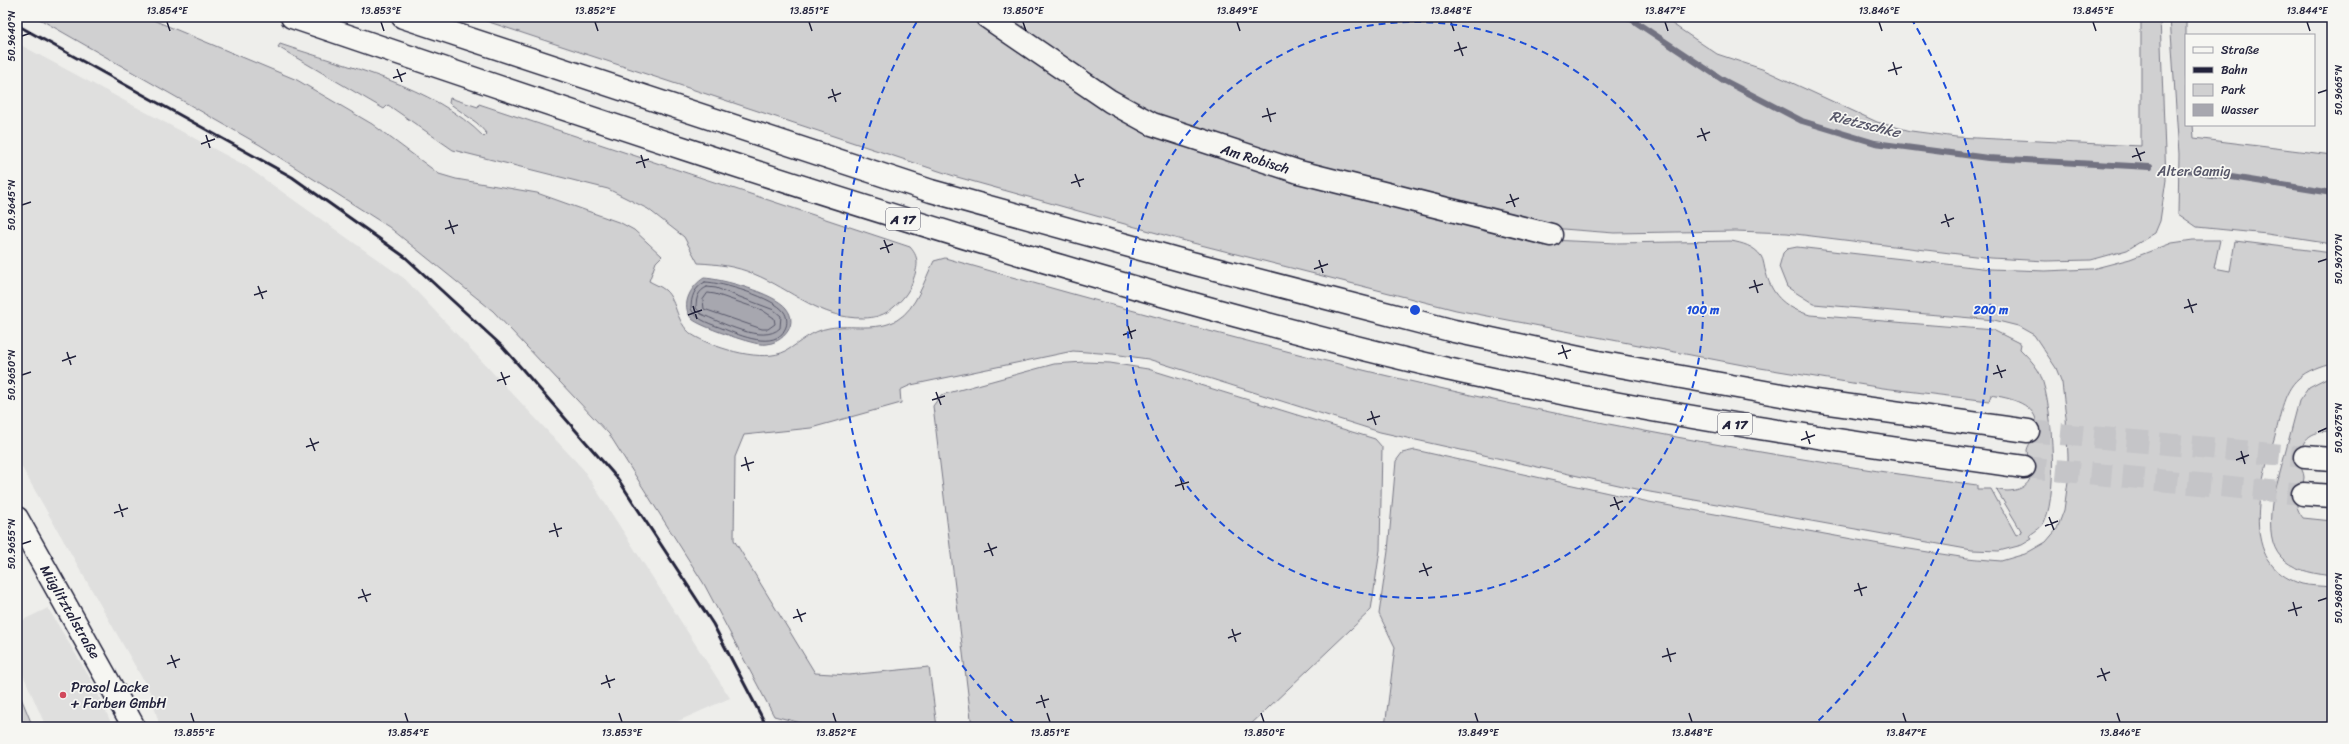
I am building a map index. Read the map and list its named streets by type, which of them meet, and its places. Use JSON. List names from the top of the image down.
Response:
{
  "streets": {
    "main road": ["Am Robisch", "A 17", "Müglitztalstraße"]
  },
  "water": ["Rietzschke"],
  "parks": ["Alter Gamig"],
  "places": ["Prosol Lacke + Farben GmbH"],
  "legend": [
    "Straße",
    "Bahn",
    "Park",
    "Wasser"
  ],
  "coordinates": [
    "13.854°E",
    "13.853°E",
    "13.852°E",
    "13.851°E",
    "13.850°E",
    "13.849°E",
    "13.848°E",
    "13.847°E",
    "13.846°E",
    "13.845°E",
    "13.844°E",
    "50.9640°N",
    "50.9665°N",
    "50.9645°N",
    "50.9670°N",
    "50.9650°N",
    "50.9675°N",
    "50.9655°N",
    "50.9680°N",
    "13.855°E"
  ],
  "rings": ["100 m", "200 m"]
}
